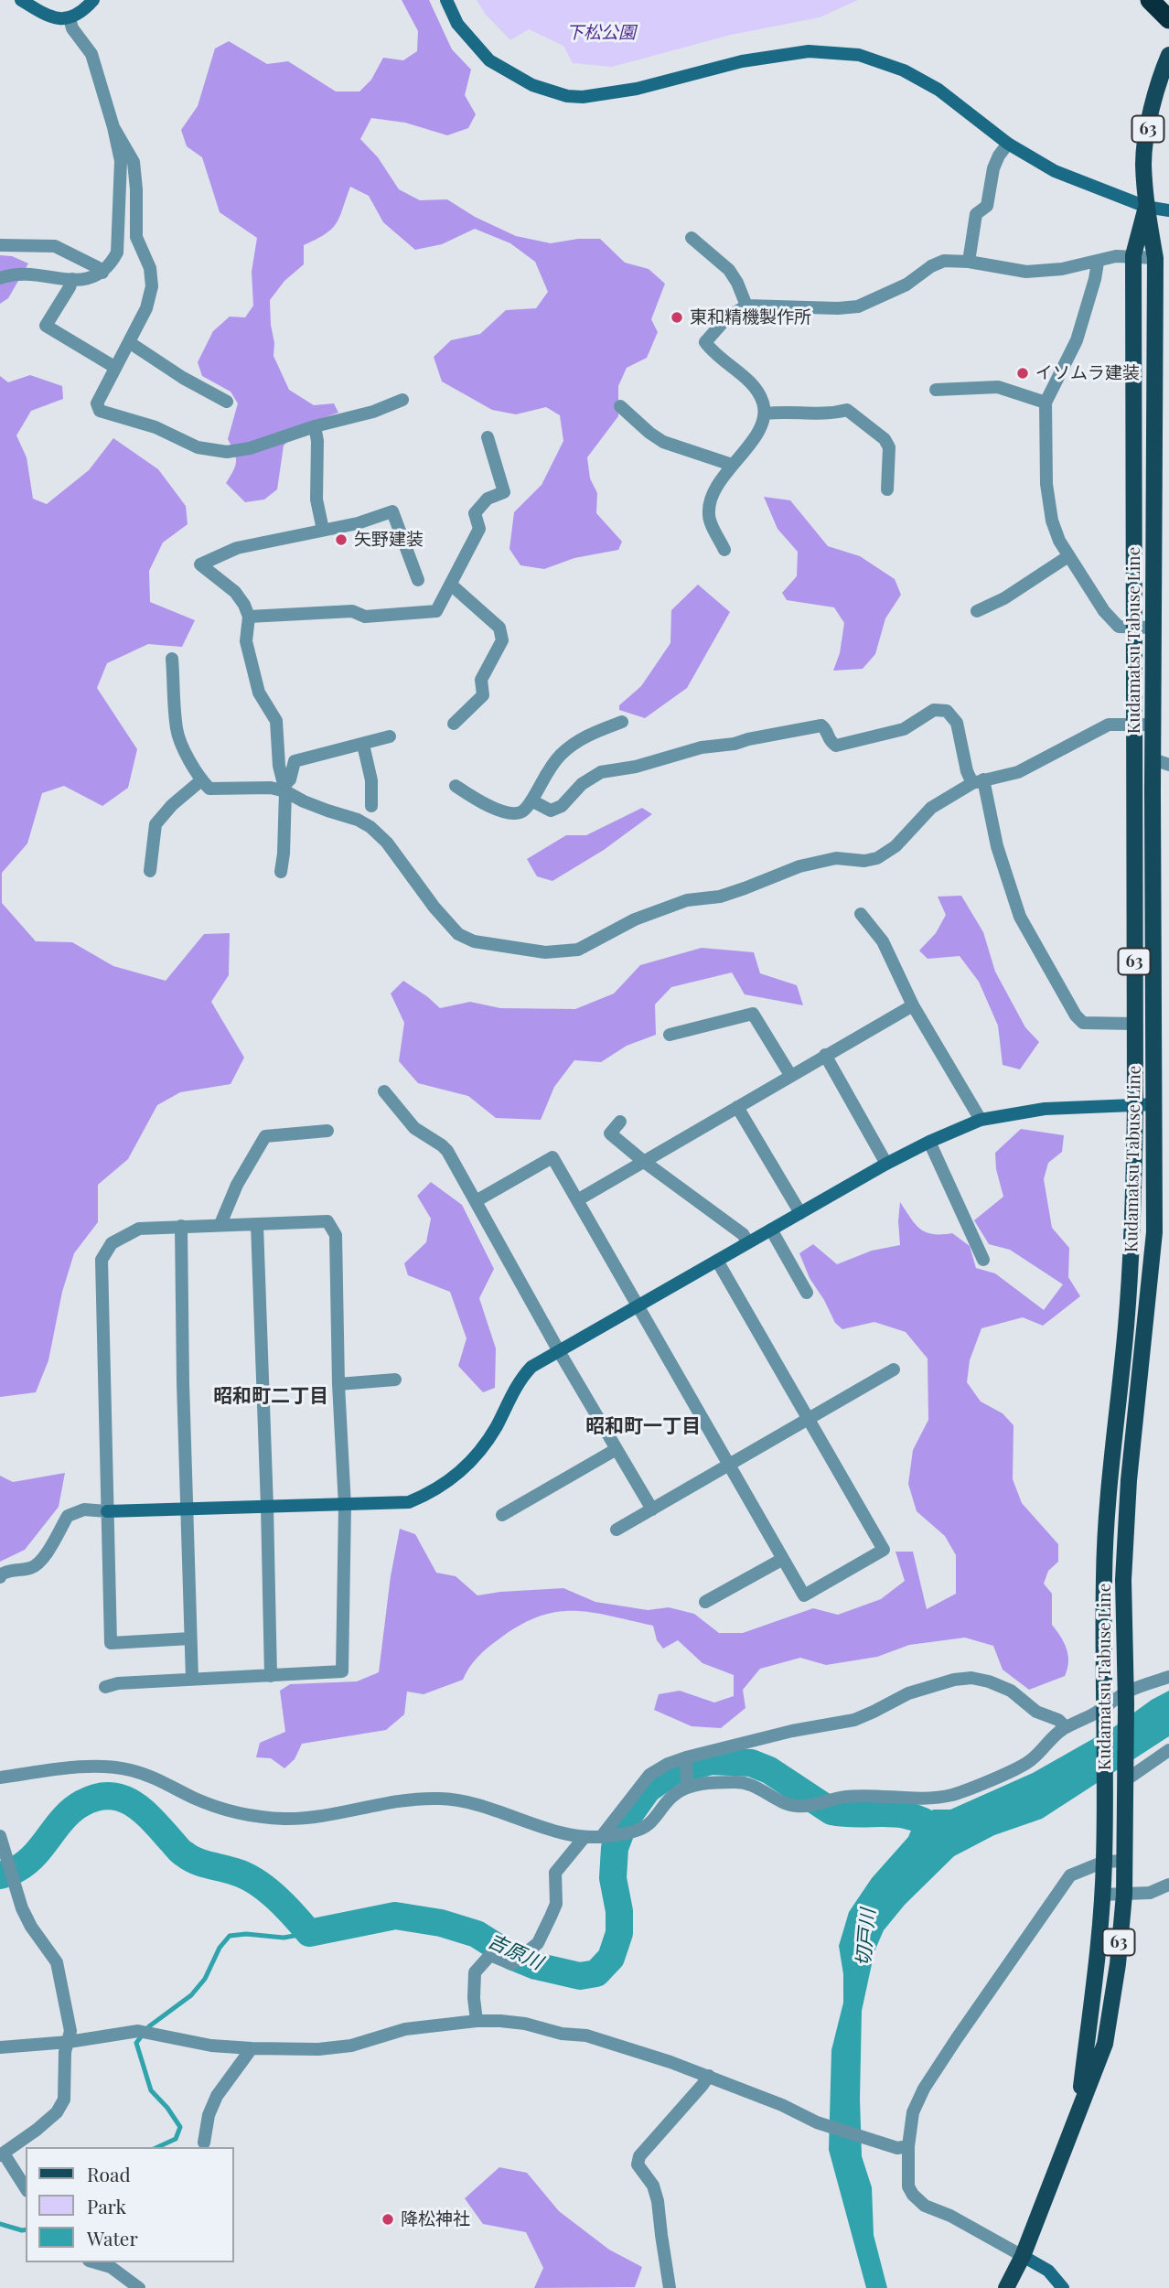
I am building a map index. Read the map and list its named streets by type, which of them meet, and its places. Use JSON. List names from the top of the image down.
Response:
{
  "streets": {
    "main road": ["63", "Kudamatsu Tabuse Line"]
  },
  "districts": ["昭和町二丁目", "昭和町一丁目"],
  "water": ["切戸川", "吉原川"],
  "parks": ["下松公園"],
  "places": [
    "東和精機製作所",
    "イソムラ建装",
    "矢野建装",
    "降松神社"
  ],
  "legend": ["Road", "Park", "Water"]
}
